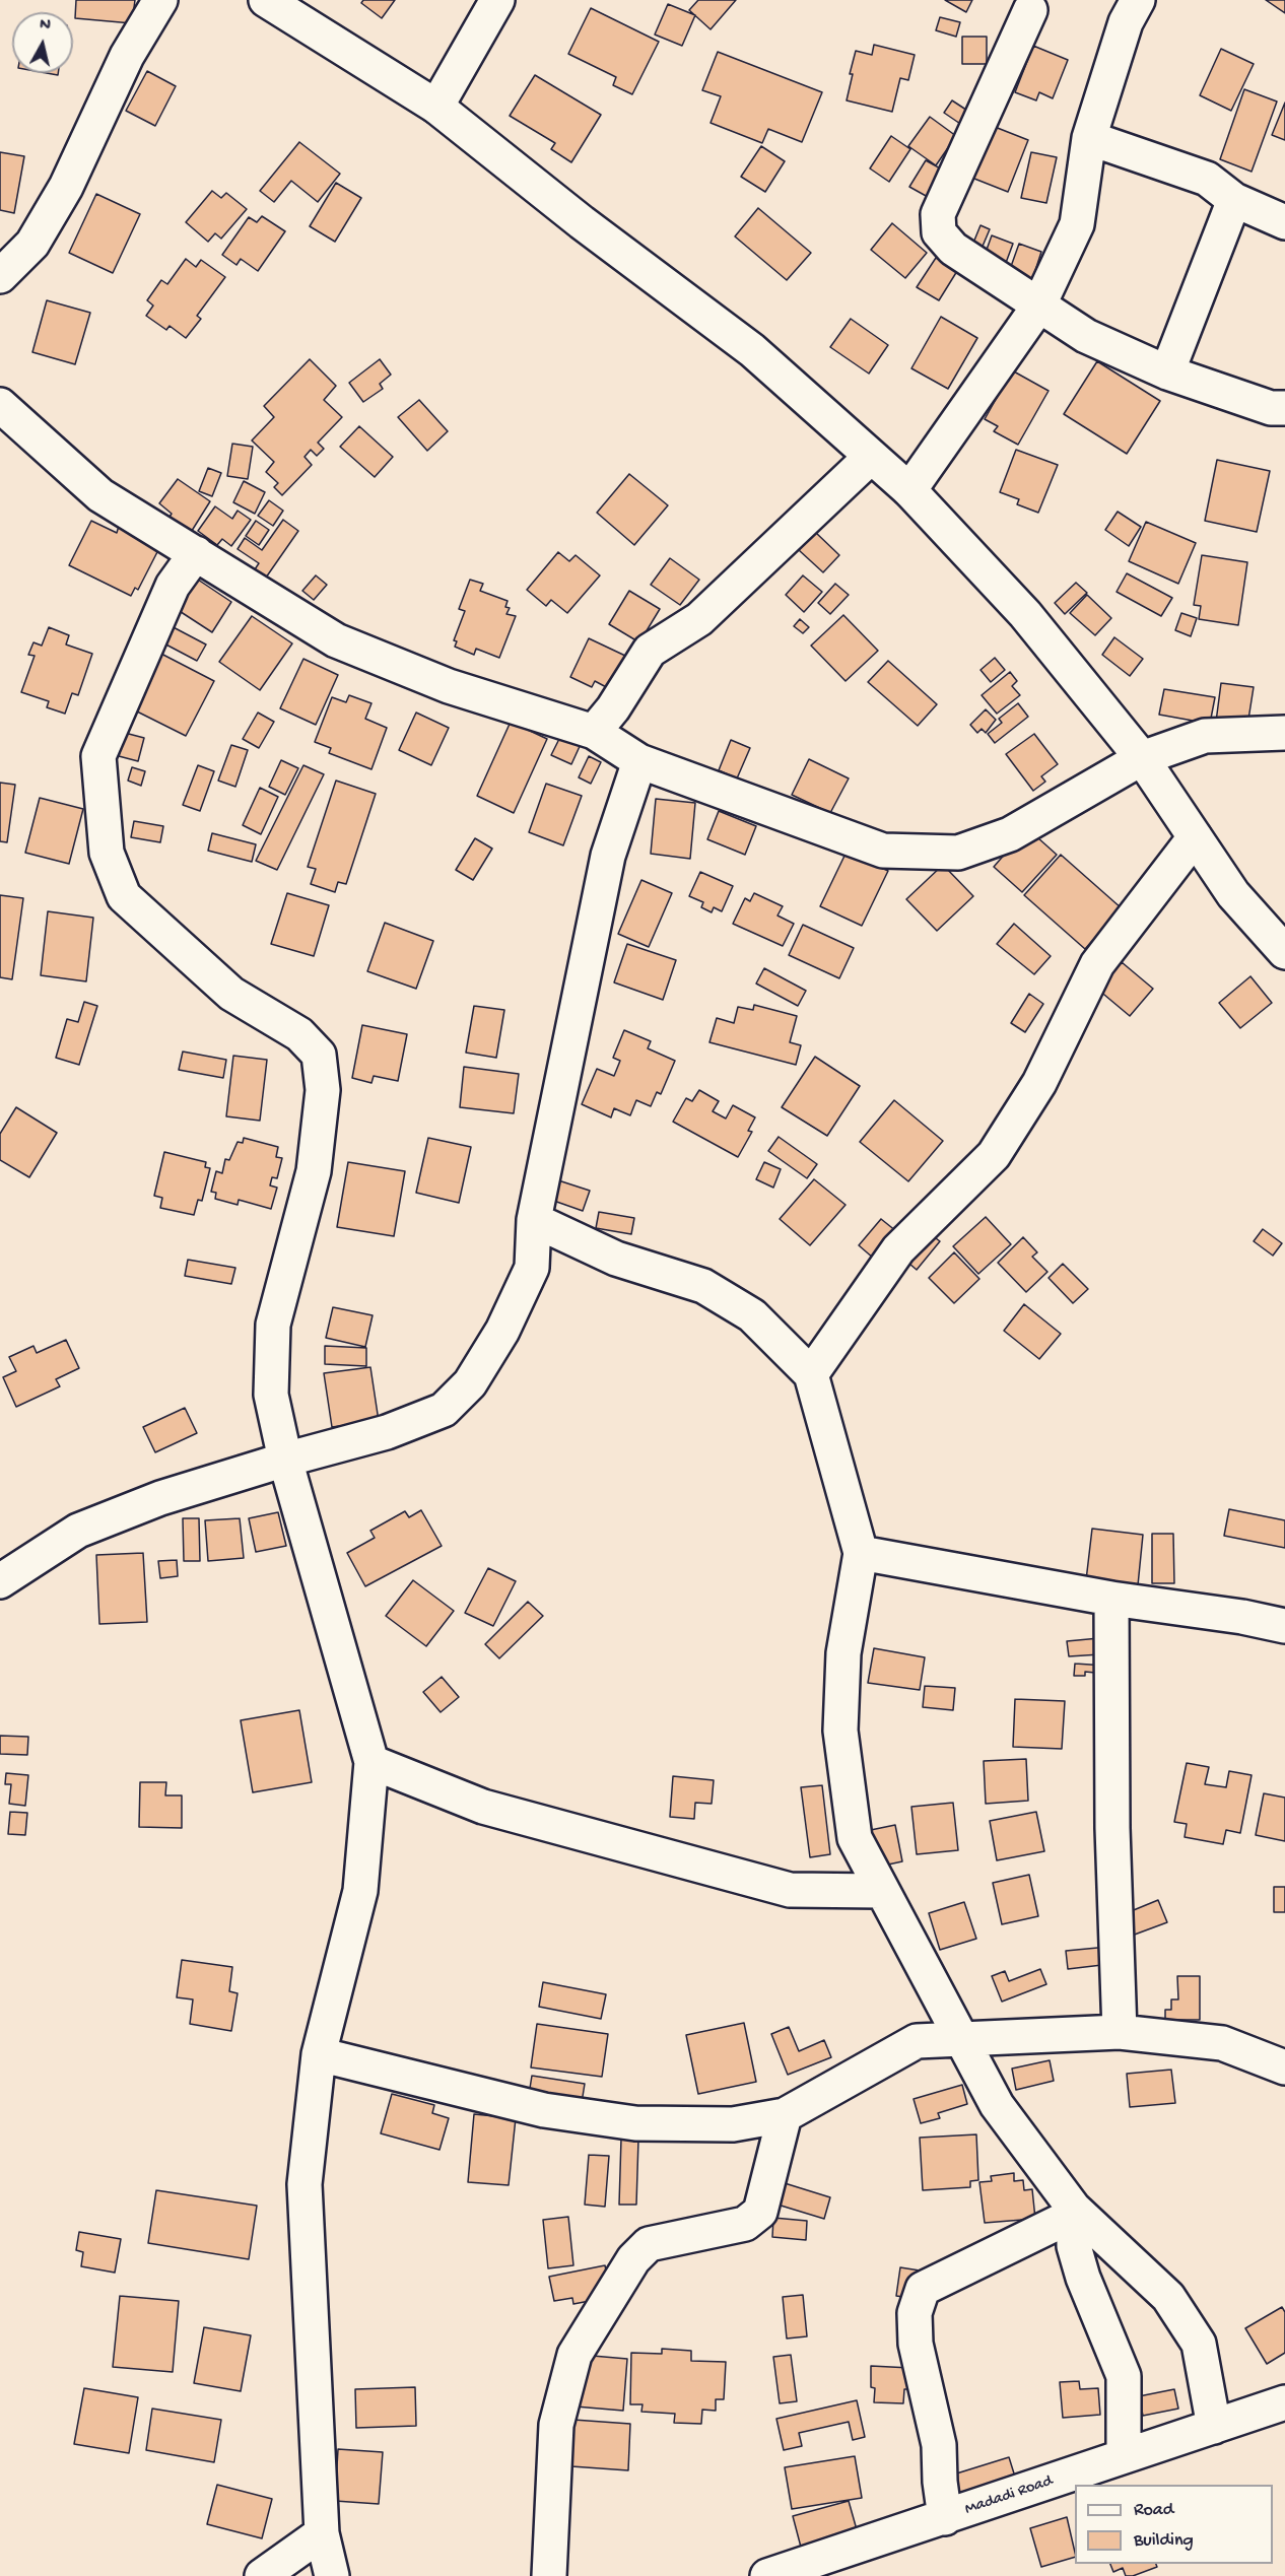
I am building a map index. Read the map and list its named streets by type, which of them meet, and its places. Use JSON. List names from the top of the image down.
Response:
{
  "streets": {
    "street": ["Madadi Road"]
  },
  "legend": ["Road", "Building"],
  "north": "top"
}
